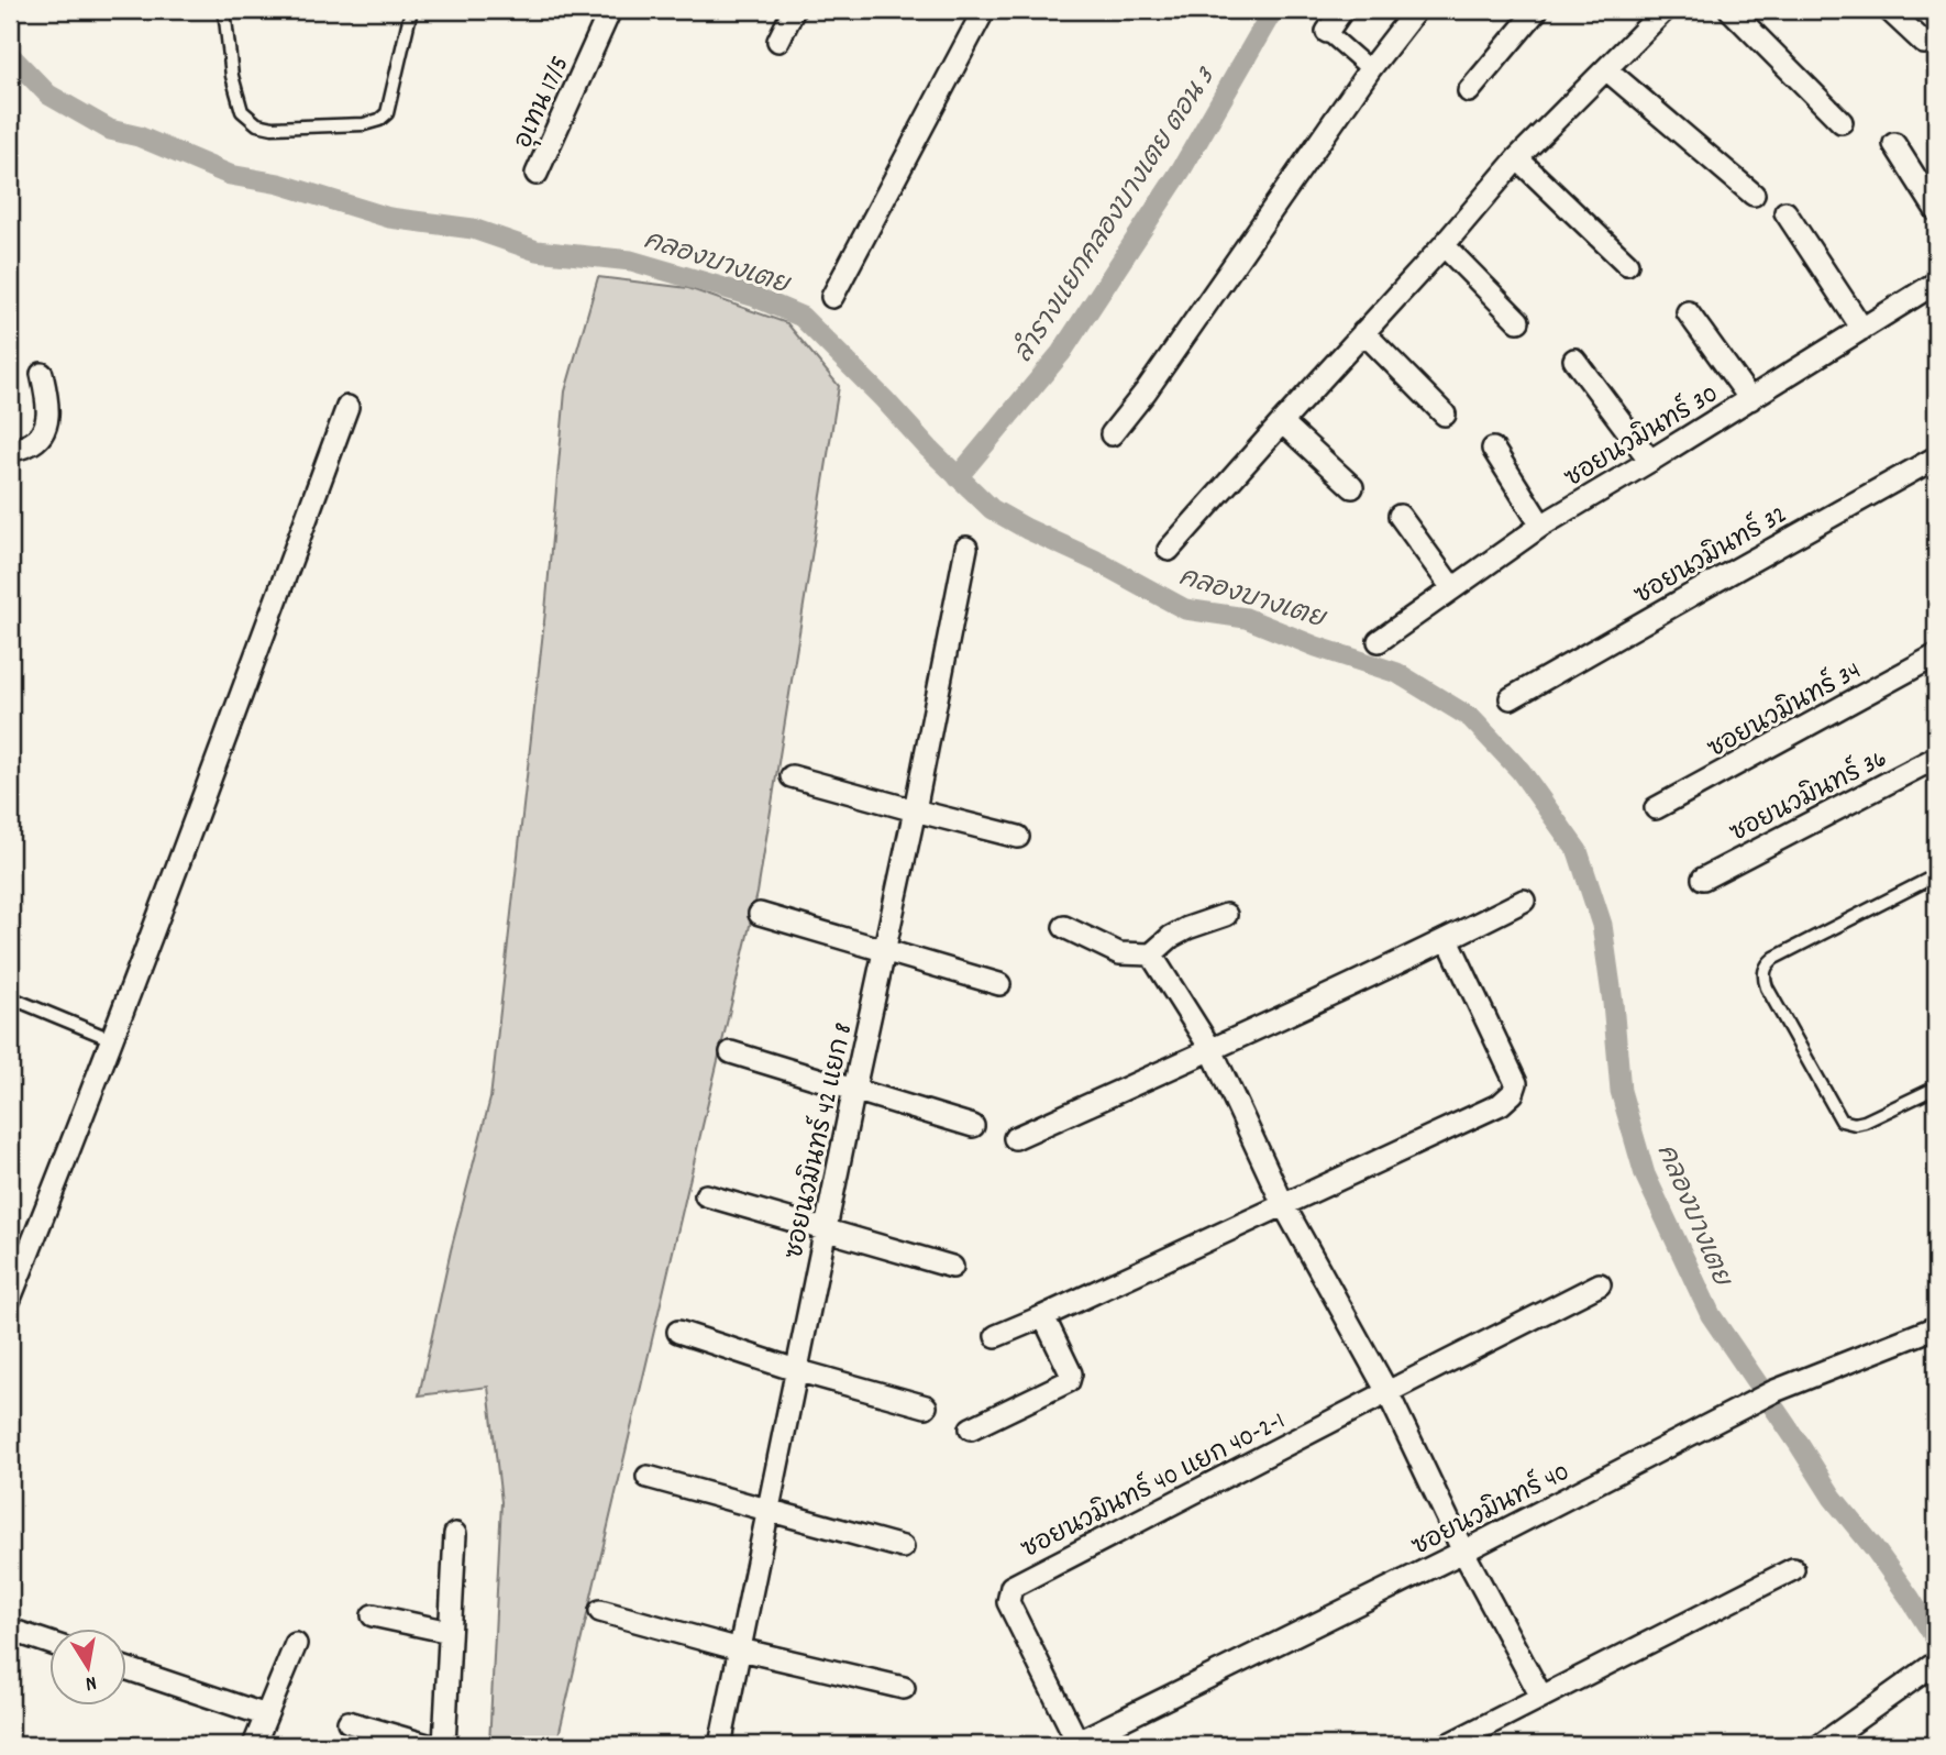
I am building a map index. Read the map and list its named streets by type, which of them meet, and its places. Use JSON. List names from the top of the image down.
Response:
{
  "streets": {
    "street": [
      "อุเทน 17/5",
      "ซอยนวมินทร์ 30",
      "ซอยนวมินทร์ 32",
      "ซอยนวมินทร์ 34",
      "ซอยนวมินทร์ 36",
      "ซอยนวมินทร์ 42 แยก 8",
      "ซอยนวมินทร์ 40 แยก 40-2-1",
      "ซอยนวมินทร์ 40"
    ]
  },
  "crossings": [
    ["ซอยนวมินทร์ 40 แยก 40-2-1", "ซอยนวมินทร์ 40"]
  ],
  "water": ["ลำรางแยกคลองบางเตย ตอน 3", "คลองบางเตย"],
  "north": "bottom"
}
